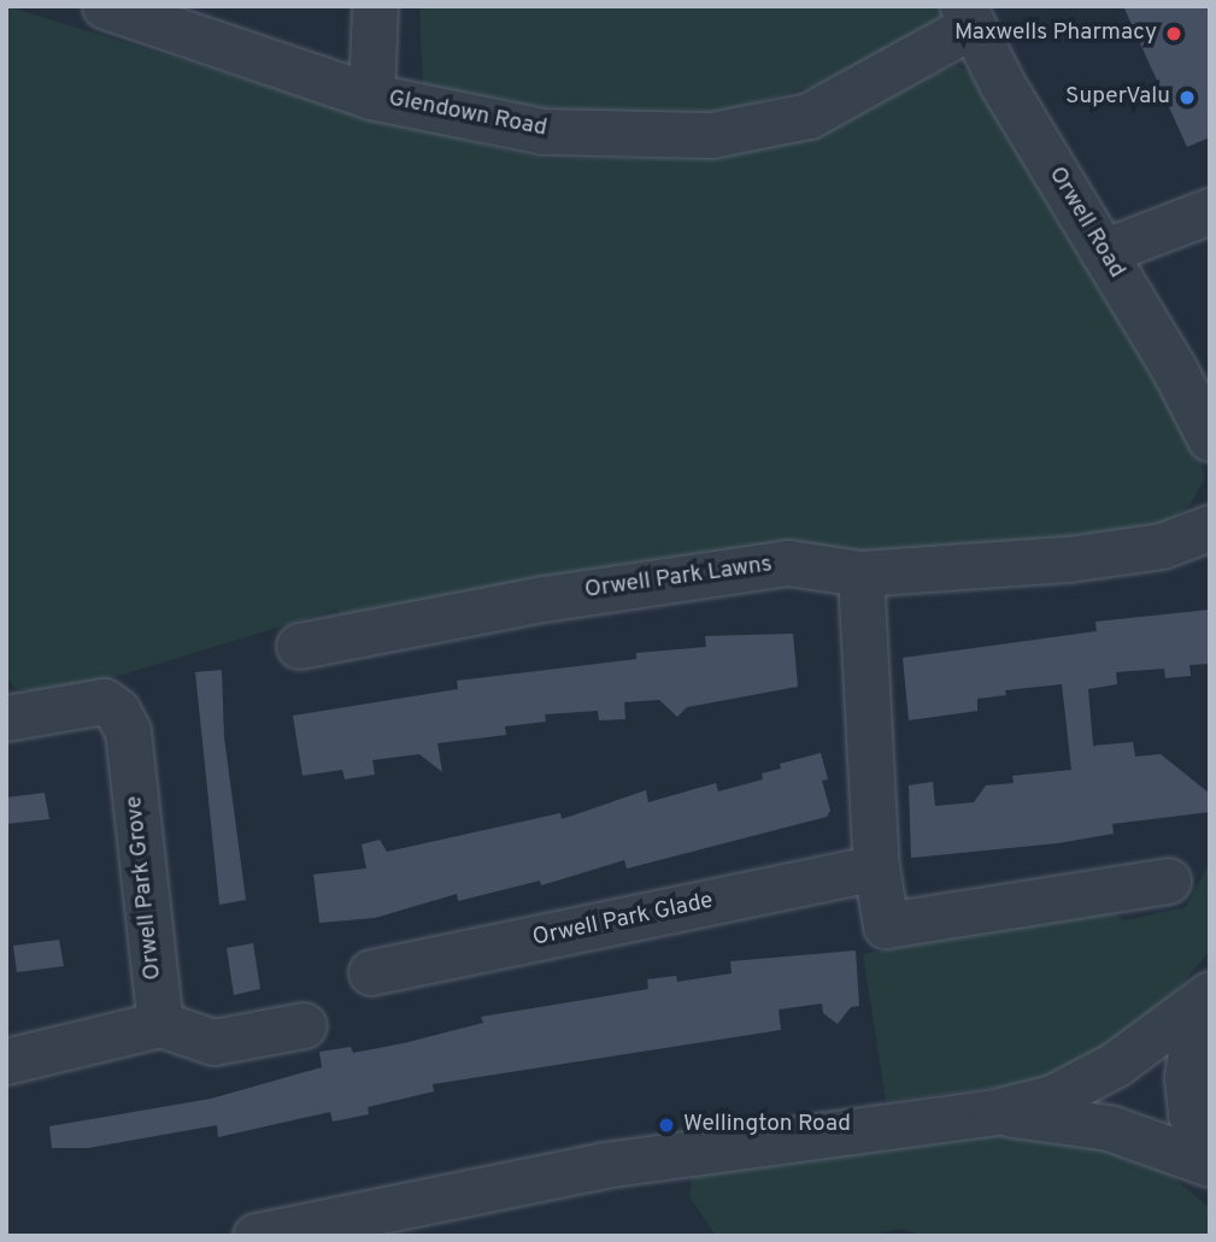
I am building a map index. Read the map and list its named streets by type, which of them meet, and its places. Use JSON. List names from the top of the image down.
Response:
{
  "streets": {
    "street": [
      "Glendown Road",
      "Orwell Road",
      "Orwell Park Lawns",
      "Orwell Park Grove",
      "Orwell Park Glade"
    ]
  },
  "crossings": [
    ["Glendown Road", "Orwell Road"]
  ],
  "places": ["Maxwells Pharmacy", "SuperValu", "Wellington Road"]
}
